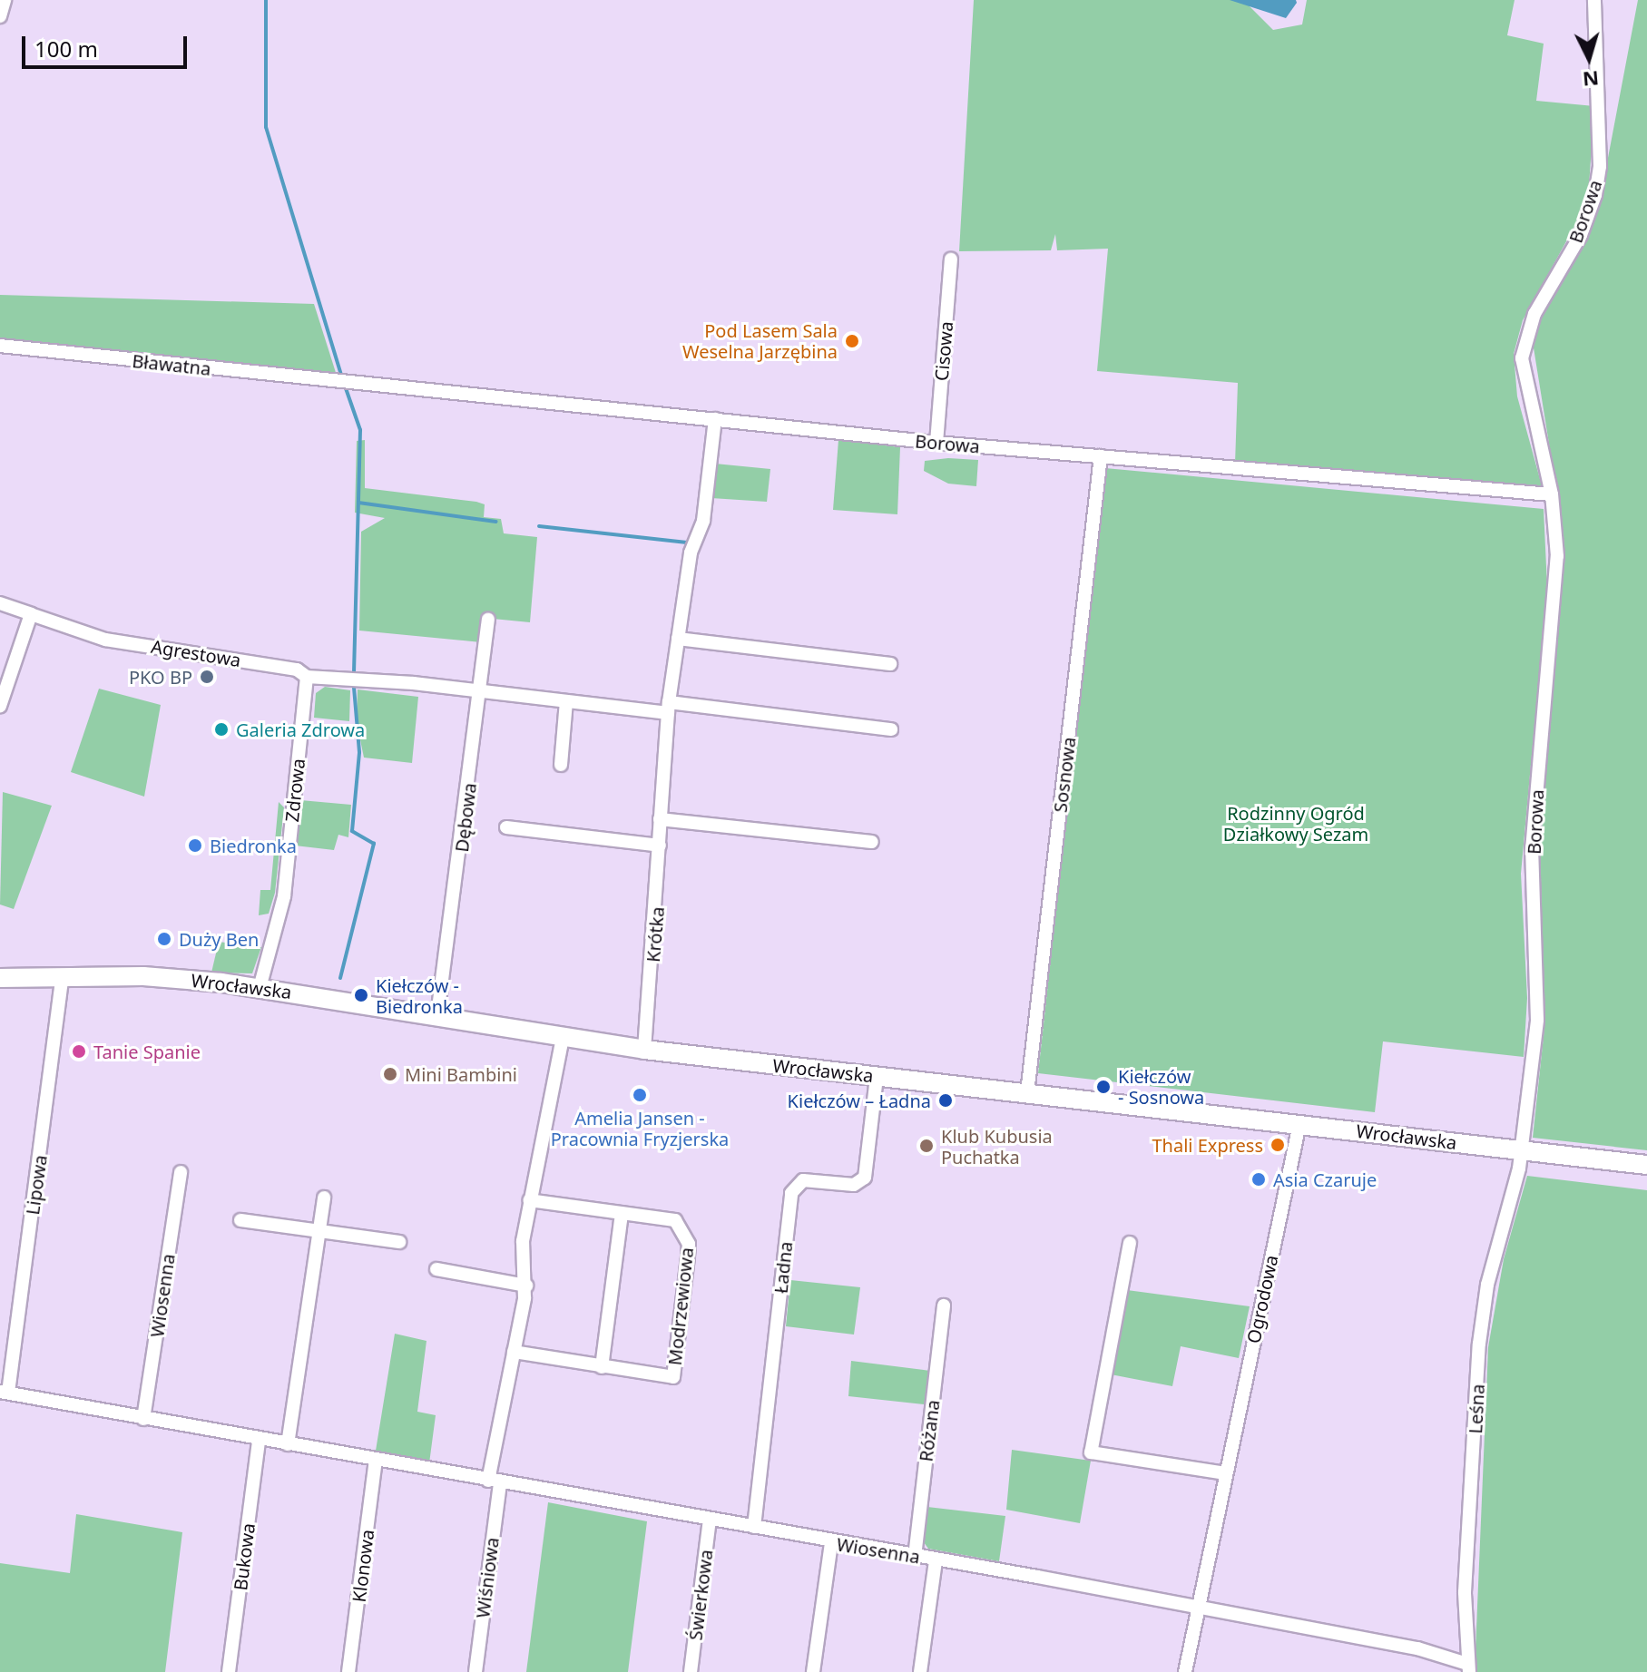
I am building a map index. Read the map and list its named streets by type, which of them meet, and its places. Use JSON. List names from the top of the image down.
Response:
{
  "streets": {
    "street": [
      "Borowa",
      "Cisowa",
      "Bławatna",
      "Agrestowa",
      "Sosnowa",
      "Zdrowa",
      "Dębowa",
      "Krótka",
      "Wrocławska",
      "Lipowa",
      "Ładna",
      "Wiosenna",
      "Ogrodowa",
      "Modrzewiowa",
      "Leśna",
      "Różana",
      "Bukowa",
      "Klonowa",
      "Wiśniowa",
      "Świerkowa"
    ]
  },
  "crossings": [
    ["Borowa", "Cisowa"],
    ["Borowa", "Bławatna"],
    ["Borowa", "Sosnowa"],
    ["Borowa", "Krótka"],
    ["Borowa", "Wrocławska"],
    ["Borowa", "Leśna"],
    ["Agrestowa", "Zdrowa"],
    ["Agrestowa", "Dębowa"],
    ["Sosnowa", "Wrocławska"],
    ["Zdrowa", "Wrocławska"],
    ["Dębowa", "Wrocławska"],
    ["Krótka", "Wrocławska"],
    ["Wrocławska", "Lipowa"],
    ["Wrocławska", "Ładna"],
    ["Wrocławska", "Ogrodowa"],
    ["Wrocławska", "Leśna"],
    ["Lipowa", "Wiosenna"],
    ["Ładna", "Wiosenna"],
    ["Wiosenna", "Ogrodowa"],
    ["Wiosenna", "Leśna"],
    ["Wiosenna", "Różana"],
    ["Wiosenna", "Bukowa"],
    ["Wiosenna", "Klonowa"],
    ["Wiosenna", "Wiśniowa"],
    ["Wiosenna", "Świerkowa"]
  ],
  "parks": ["Rodzinny Ogród Działkowy Sezam"],
  "places": [
    "Pod Lasem Sala Weselna Jarzębina",
    "PKO BP",
    "Galeria Zdrowa",
    "Biedronka",
    "Duży Ben",
    "Kiełczów - Biedronka",
    "Tanie Spanie",
    "Mini Bambini",
    "Kiełczów - Sosnowa",
    "Amelia Jansen - Pracownia Fryzjerska",
    "Kiełczów – Ładna",
    "Thali Express",
    "Klub Kubusia Puchatka",
    "Asia Czaruje"
  ],
  "scale_bar": "100 m",
  "north": "bottom"
}
